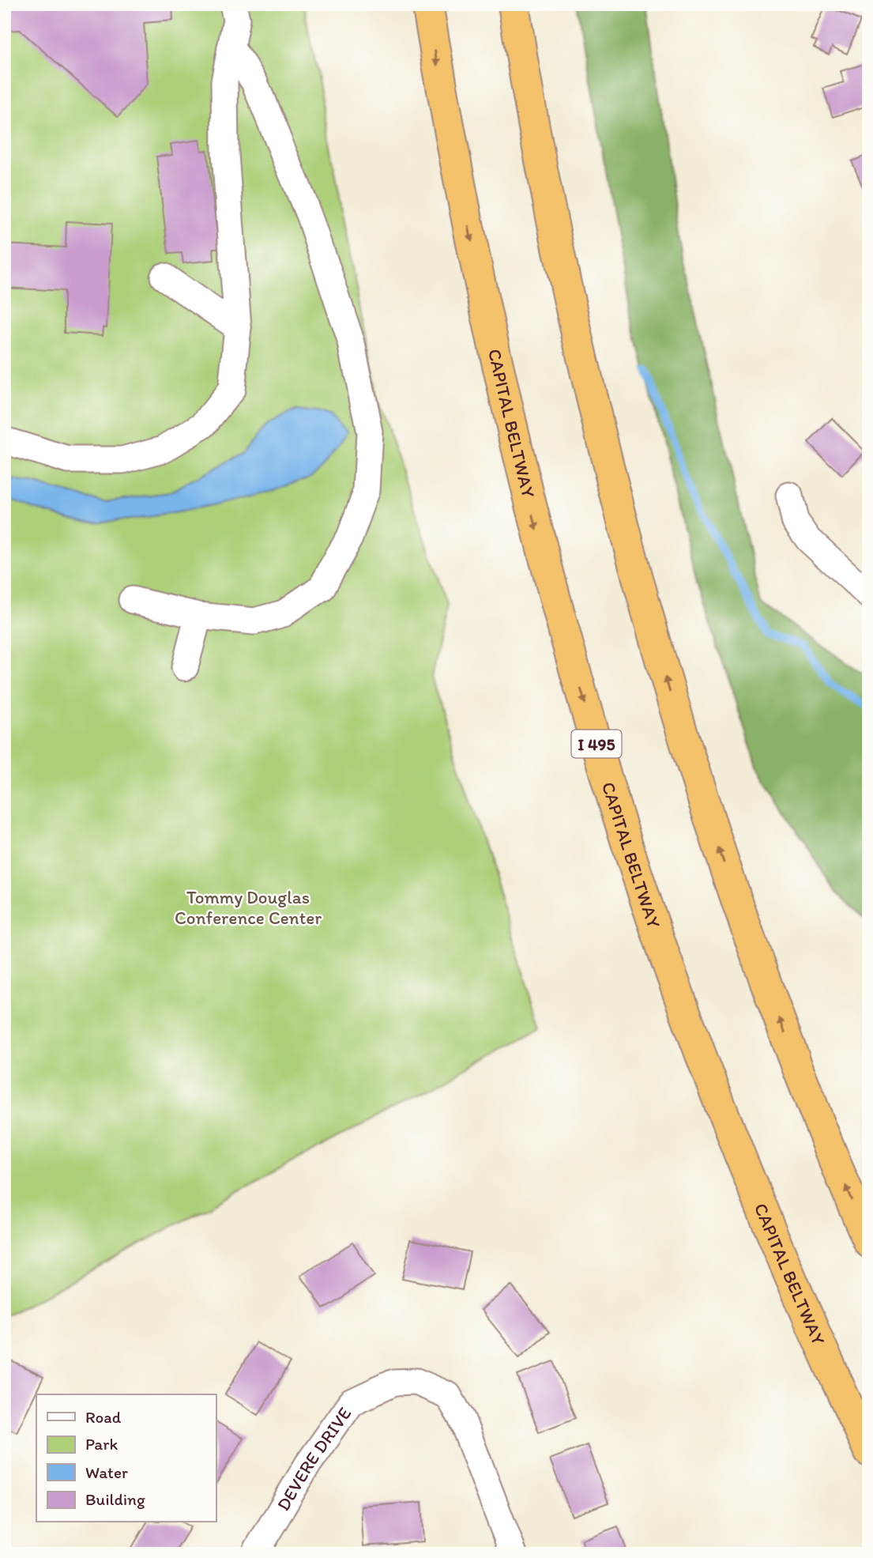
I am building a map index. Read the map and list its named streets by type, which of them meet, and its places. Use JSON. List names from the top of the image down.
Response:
{
  "streets": {
    "highway": ["CAPITAL BELTWAY", "I 495"],
    "street": ["DEVERE DRIVE"]
  },
  "parks": ["Tommy Douglas Conference Center"],
  "legend": [
    "Road",
    "Park",
    "Water",
    "Building"
  ]
}
